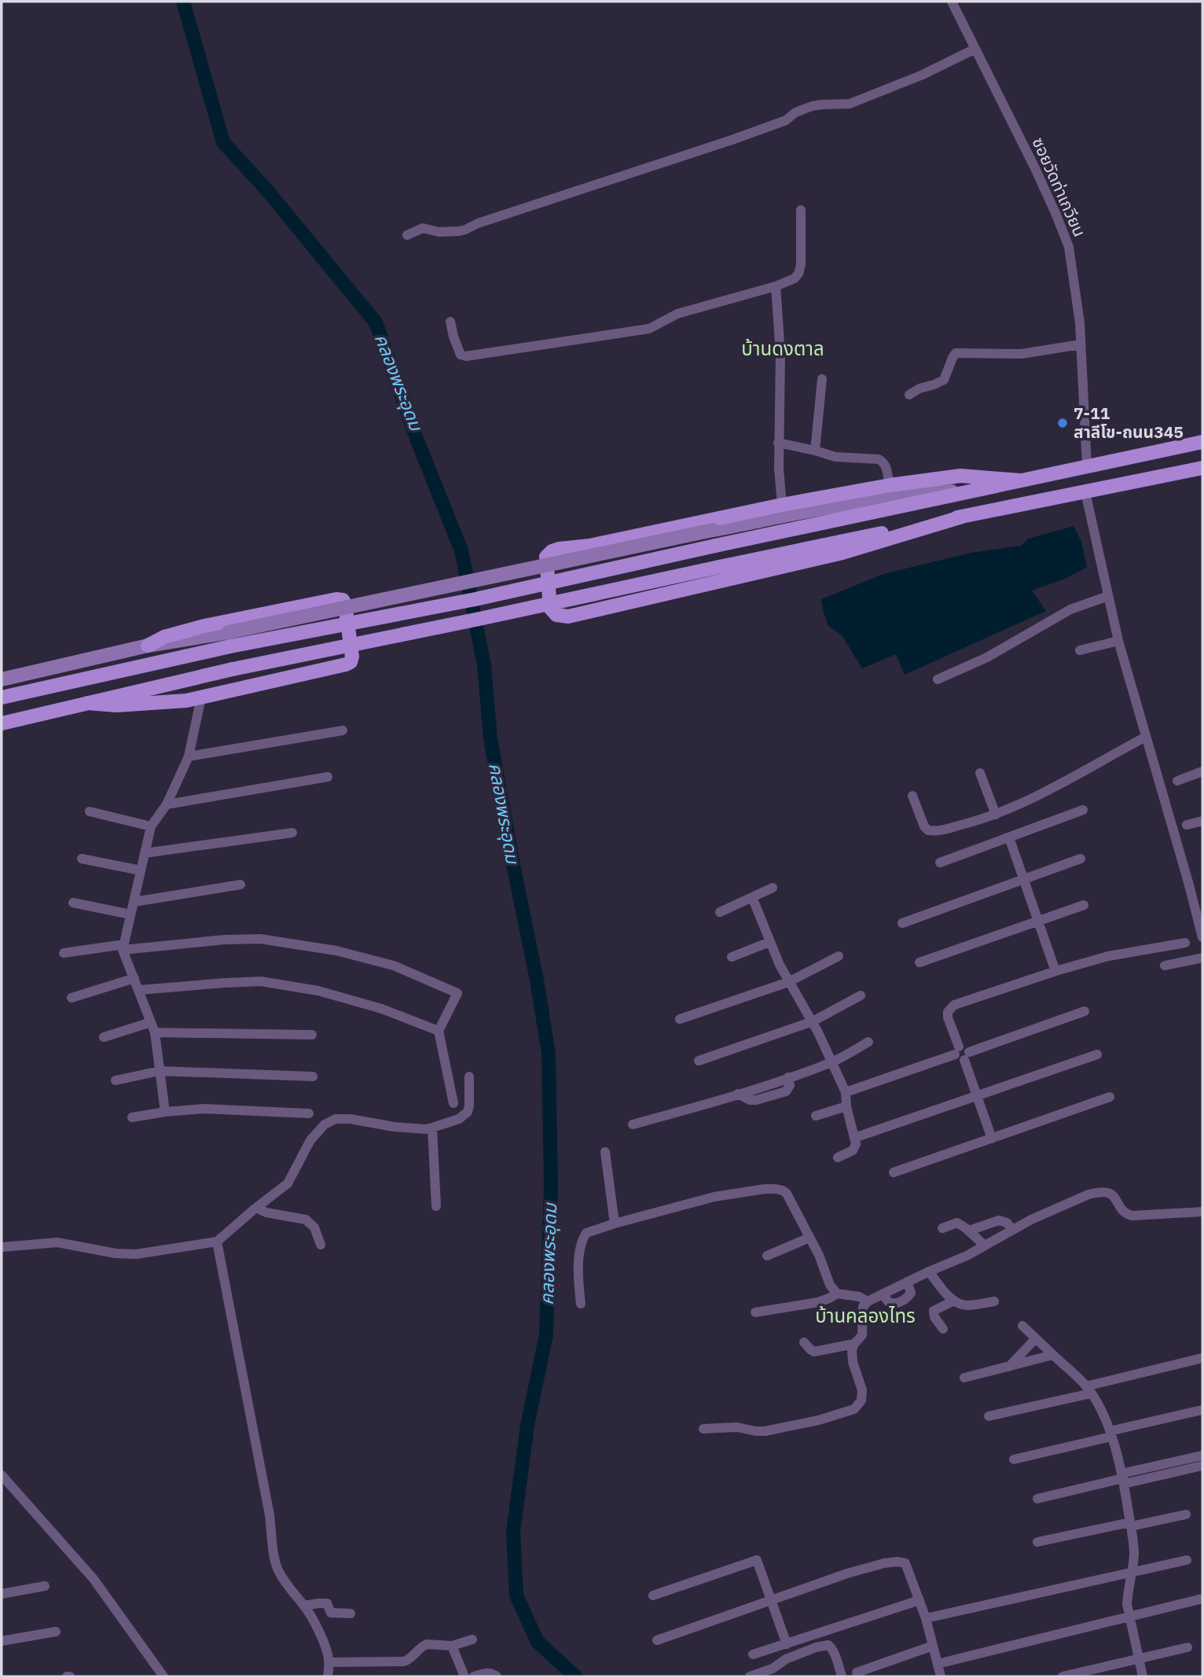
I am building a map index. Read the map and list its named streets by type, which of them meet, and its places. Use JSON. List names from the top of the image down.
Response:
{
  "streets": {
    "street": ["ซอยวัดท่าเกวียน"]
  },
  "districts": ["บ้านดงตาล", "บ้านคลองไทร"],
  "water": ["คลองพระอุดม"],
  "places": ["7-11 สาลีโข-ถนน345"]
}
